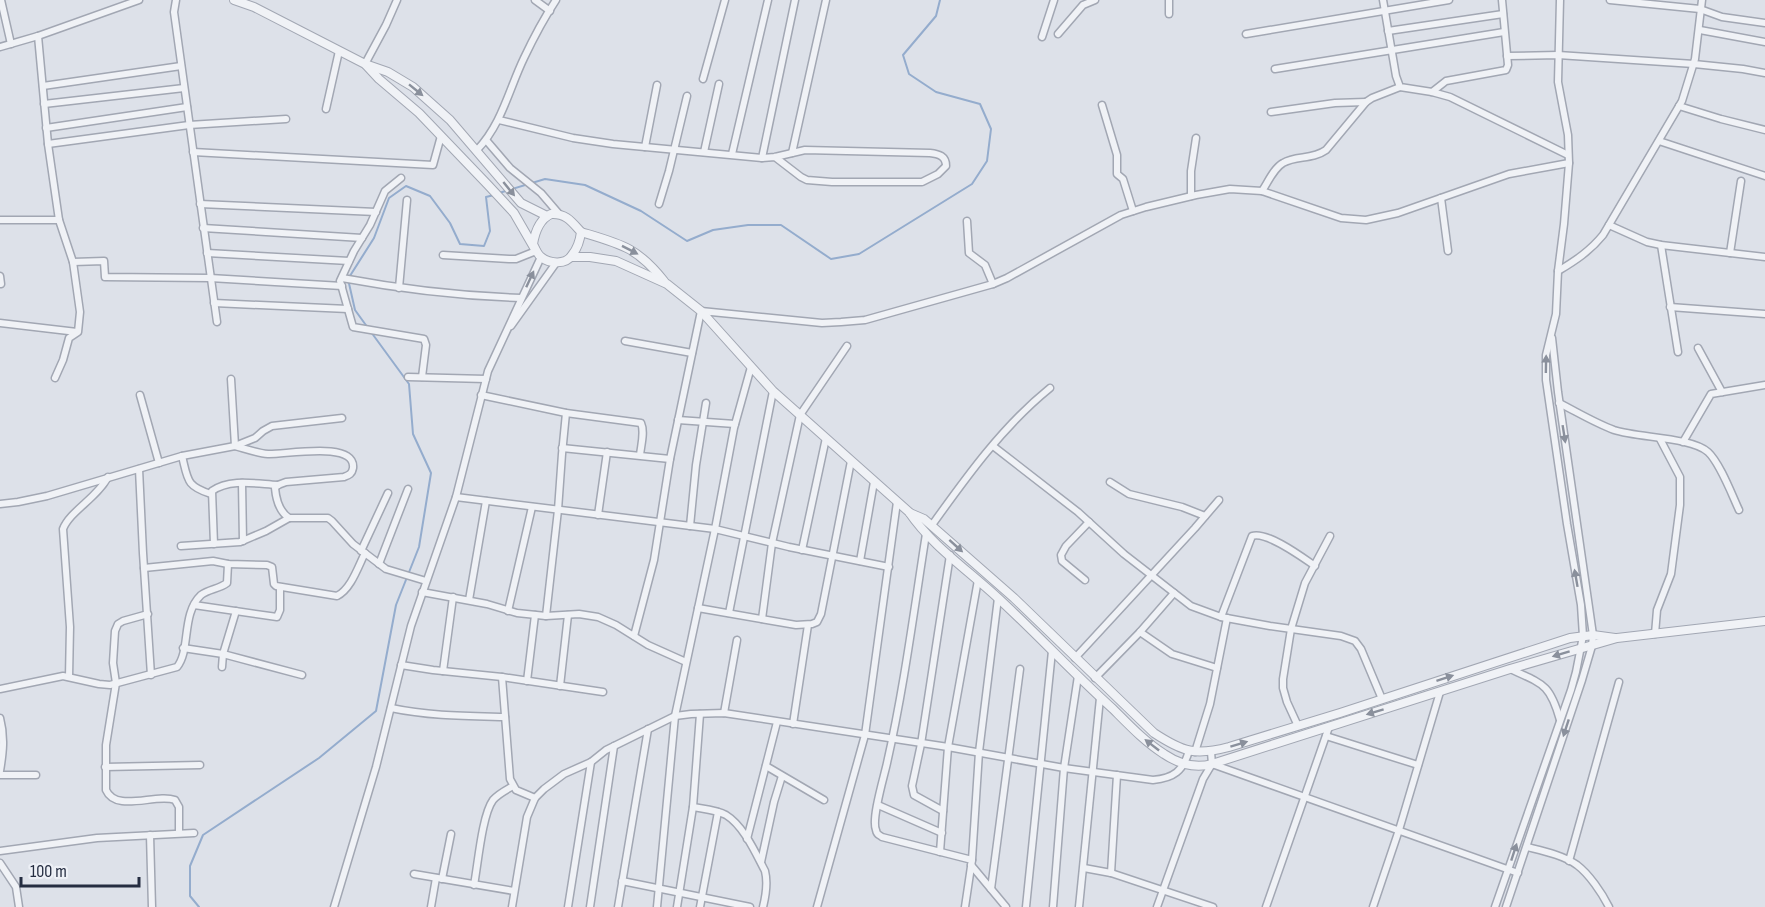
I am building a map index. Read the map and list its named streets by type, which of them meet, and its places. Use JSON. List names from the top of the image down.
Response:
{
  "scale_bar": "100 m"
}
